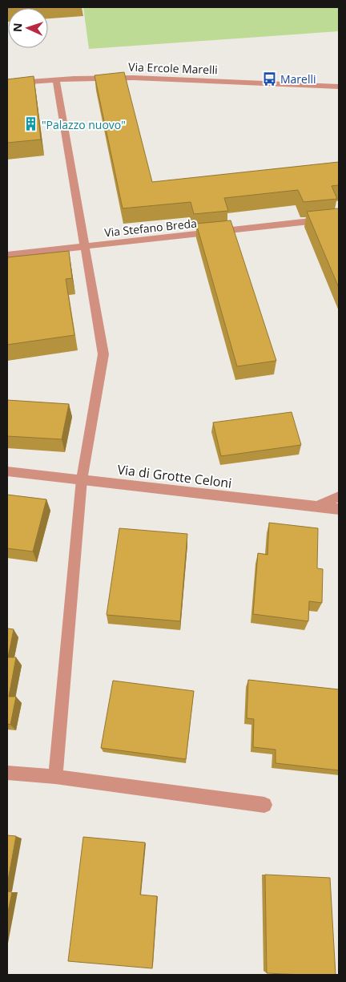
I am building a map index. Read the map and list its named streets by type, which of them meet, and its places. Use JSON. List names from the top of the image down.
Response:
{
  "streets": {
    "street": ["Via Ercole Marelli", "Via Stefano Breda", "Via di Grotte Celoni"]
  },
  "places": {
    "bus stop": ["Marelli"],
    "building": ["\"Palazzo nuovo\""]
  },
  "north": "left"
}
